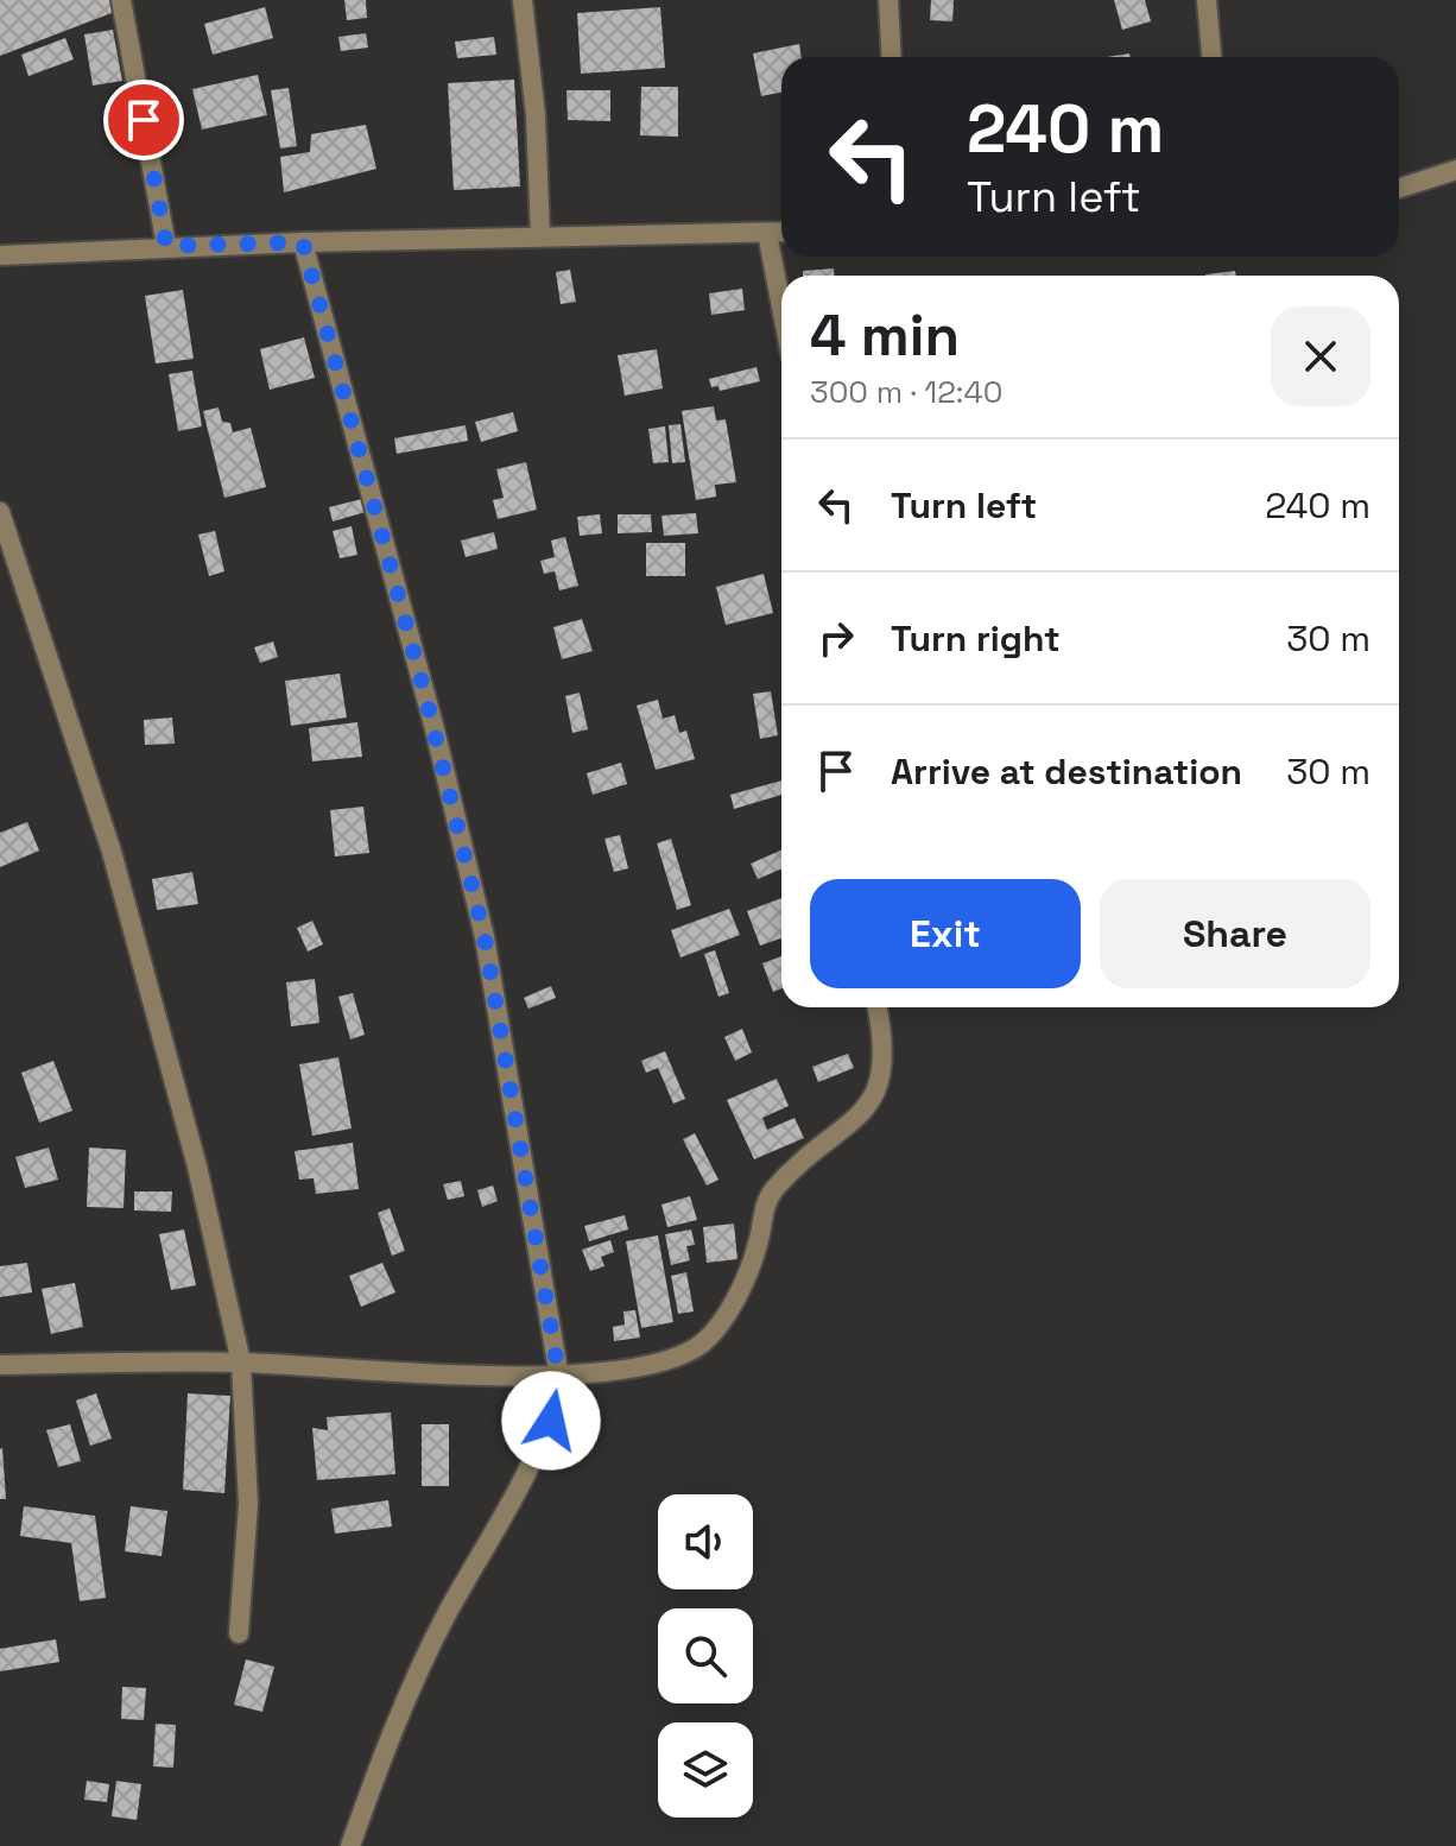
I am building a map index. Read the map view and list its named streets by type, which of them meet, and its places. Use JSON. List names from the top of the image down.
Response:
{
  "page": {
    "turn": ["240 m", "Turn left"],
    "heading": ["4 min", "300 m · 12:40"],
    "list": [
      {
        "name": "Turn left",
        "value": "240 m"
      },
      {
        "name": "Turn right",
        "value": "30 m"
      },
      {
        "name": "Arrive at destination",
        "value": "30 m"
      }
    ],
    "buttons": ["Exit", "Share"]
  }
}
